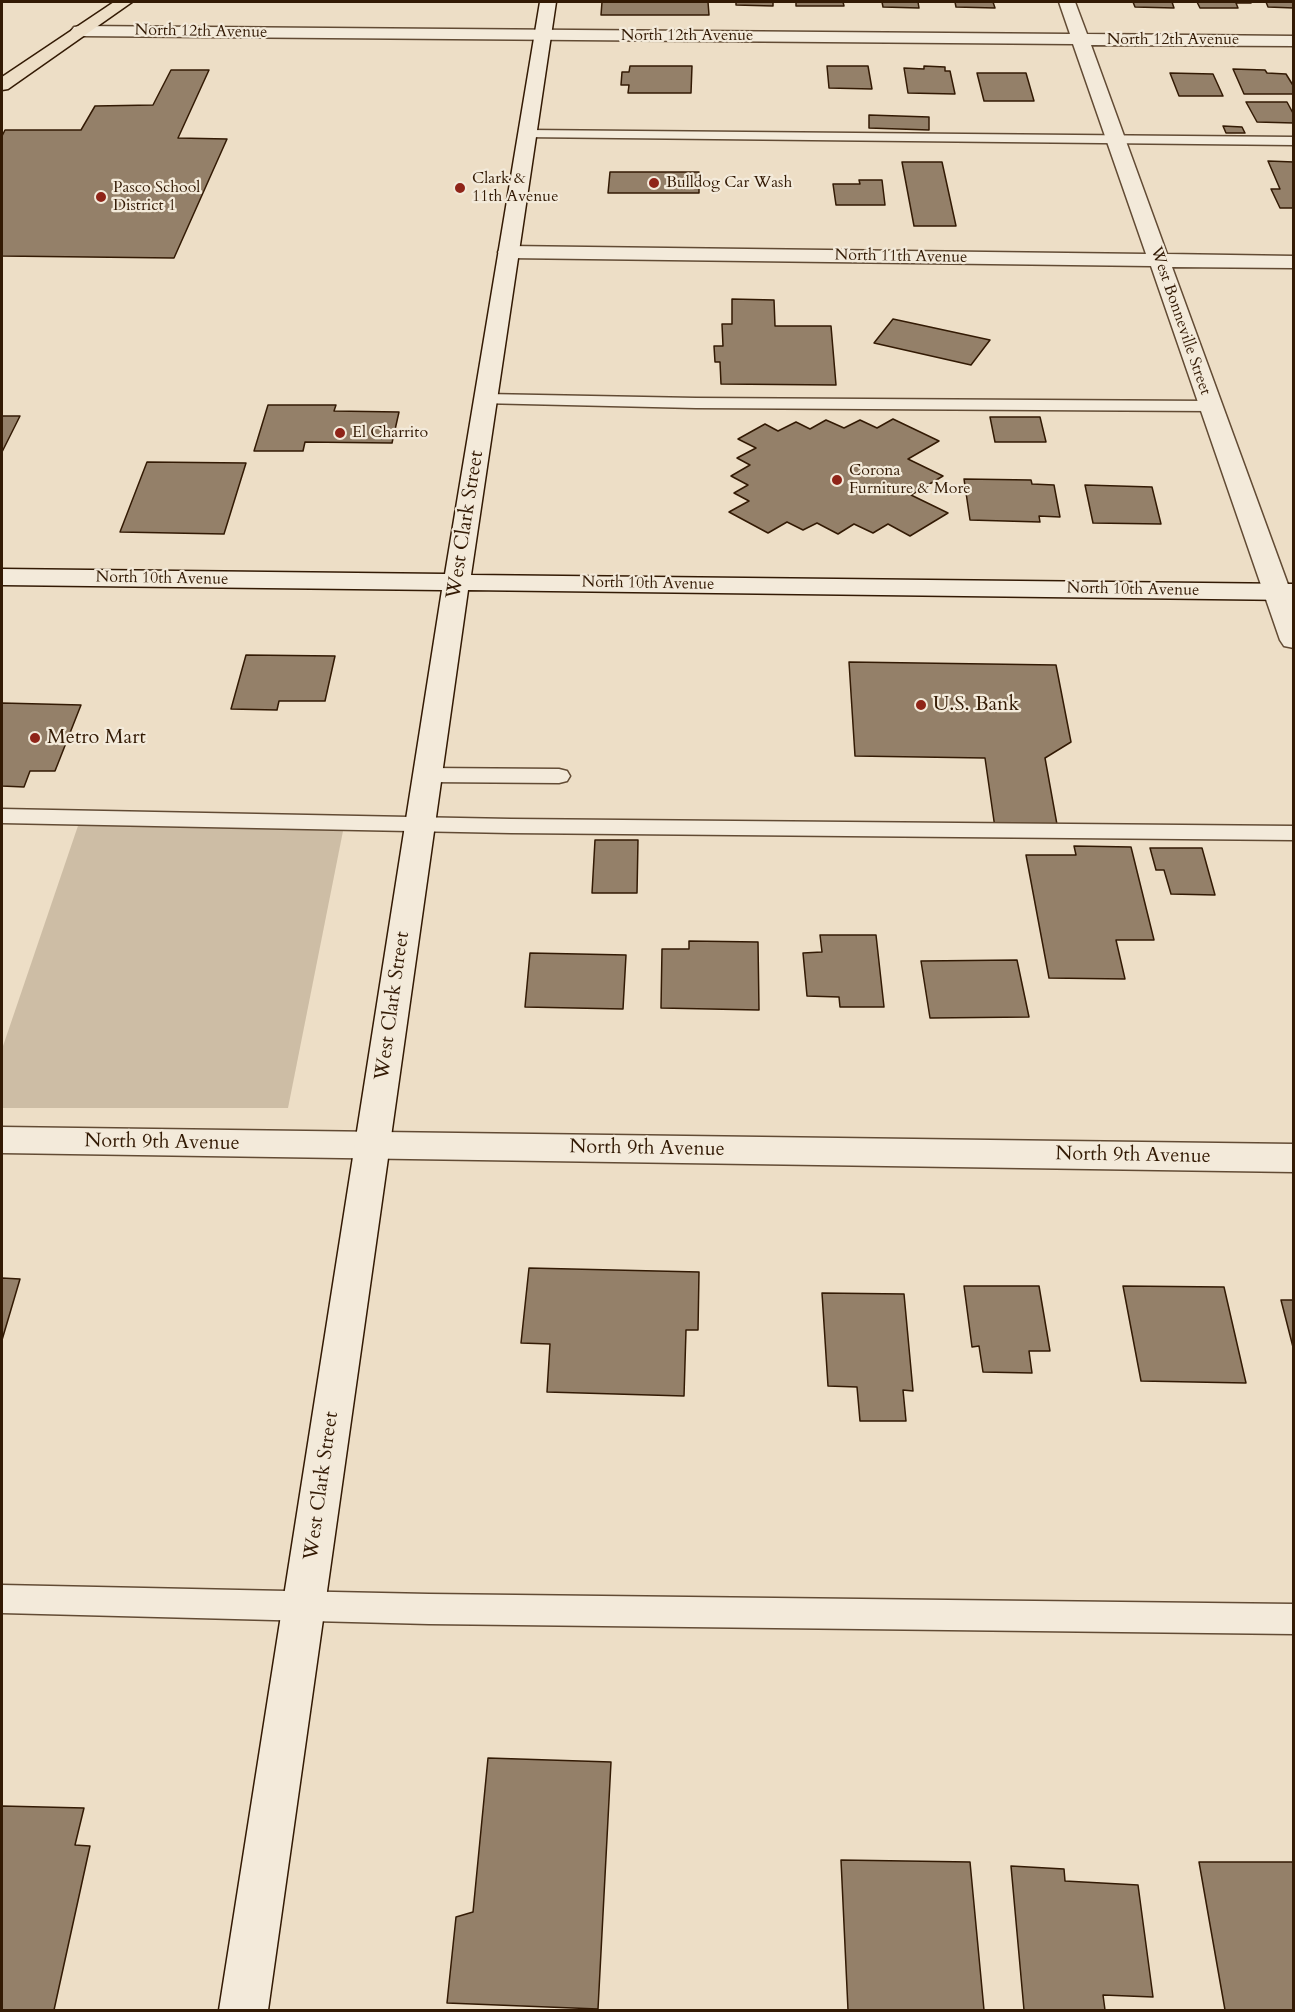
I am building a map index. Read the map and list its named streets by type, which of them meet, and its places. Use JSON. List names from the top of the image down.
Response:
{
  "streets": {
    "street": [
      "North 12th Avenue",
      "North 11th Avenue",
      "West Bonneville Street",
      "West Clark Street",
      "North 10th Avenue",
      "North 9th Avenue"
    ]
  },
  "crossings": [
    ["North 12th Avenue", "West Bonneville Street"],
    ["North 12th Avenue", "West Clark Street"],
    ["North 11th Avenue", "West Bonneville Street"],
    ["North 11th Avenue", "West Clark Street"],
    ["West Bonneville Street", "North 10th Avenue"],
    ["West Clark Street", "North 10th Avenue"],
    ["West Clark Street", "North 9th Avenue"]
  ],
  "places": [
    "Bulldog Car Wash",
    "Clark & 11th Avenue",
    "Pasco School District 1",
    "El Charrito",
    "Corona Furniture & More",
    "U.S. Bank",
    "Metro Mart"
  ]
}
